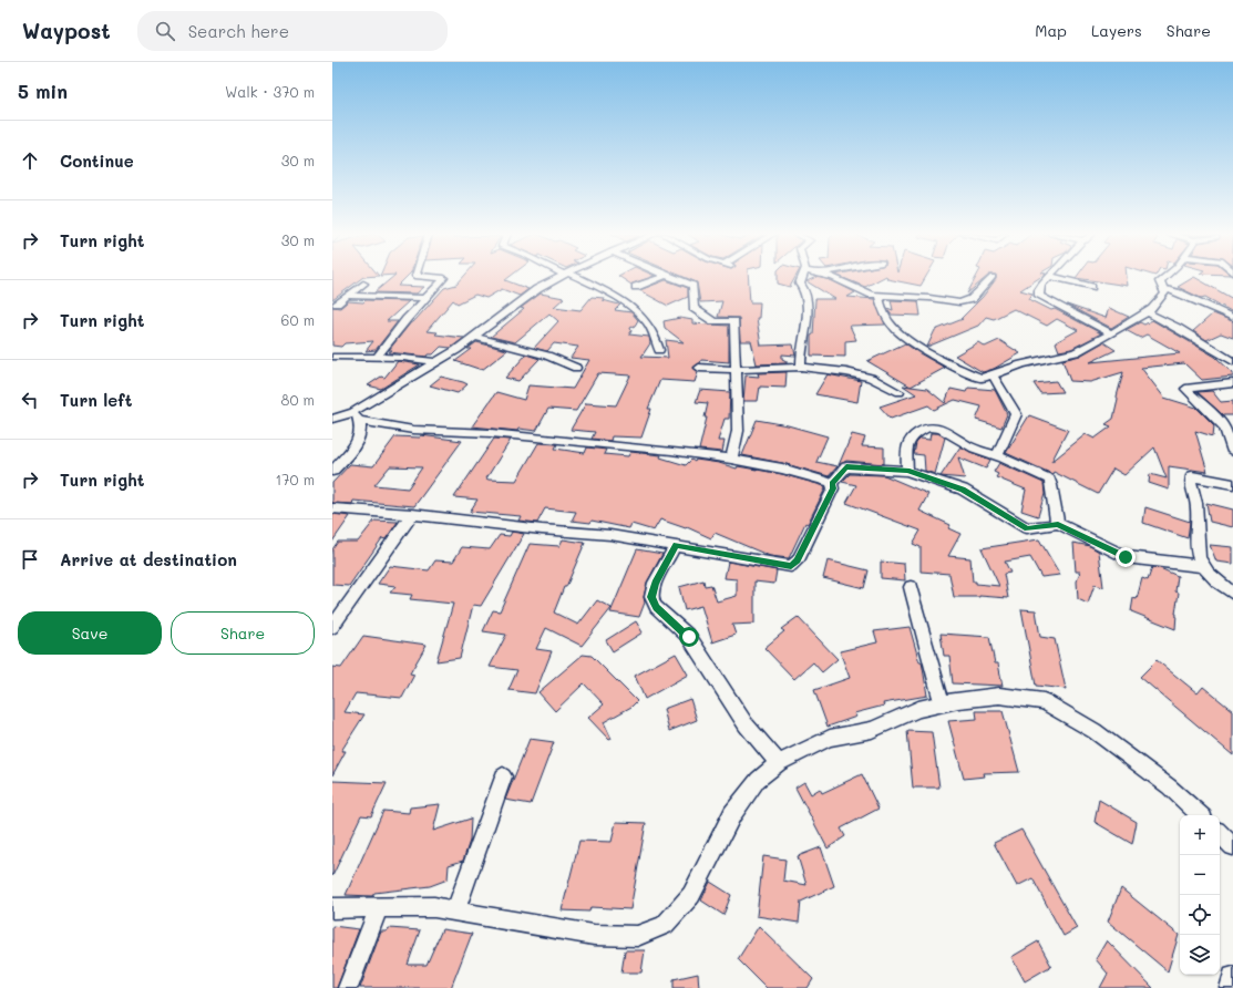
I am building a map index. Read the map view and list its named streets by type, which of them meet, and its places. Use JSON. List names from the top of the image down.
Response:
{
  "page": {
    "header": "Waypost",
    "search": "Search here",
    "nav": ["Map", "Layers", "Share"],
    "heading": ["5 min", "Walk · 370 m"],
    "list": [
      ["Continue", "30 m"],
      ["Turn right", "30 m"],
      ["Turn right", "60 m"],
      ["Turn left", "80 m"],
      ["Turn right", "170 m"],
      "Arrive at destination"
    ],
    "buttons": ["Save", "Share"],
    "map_buttons": ["+", "−"]
  }
}
